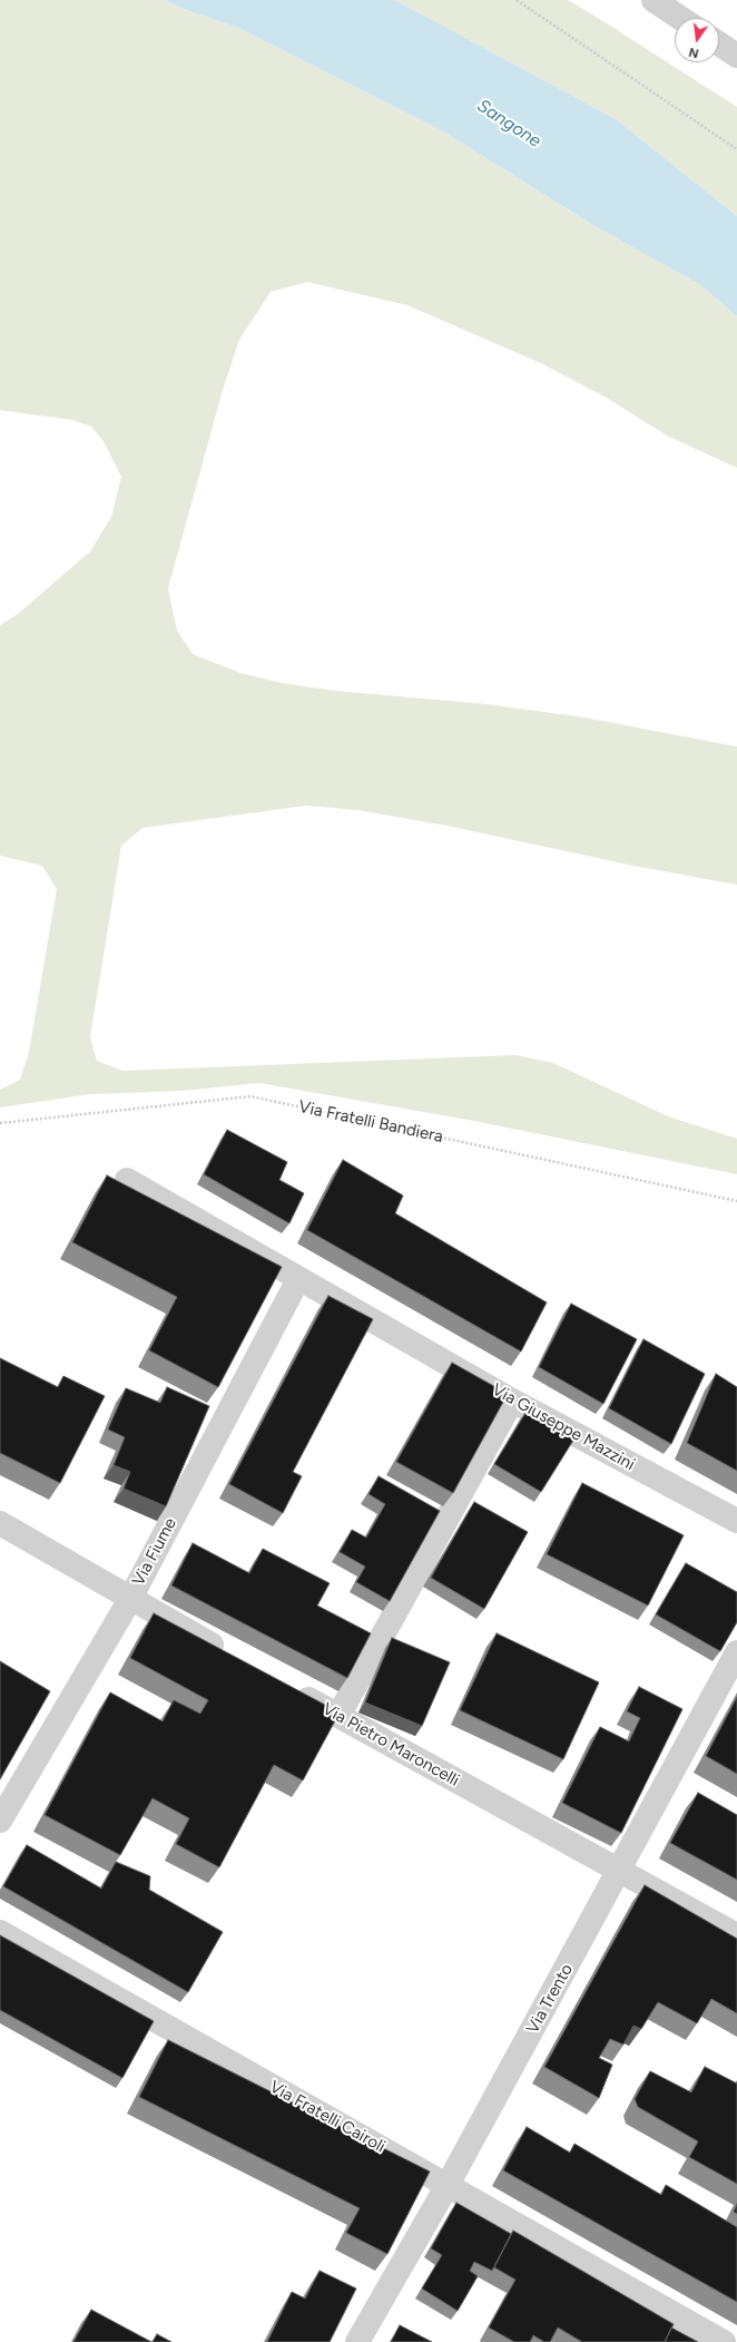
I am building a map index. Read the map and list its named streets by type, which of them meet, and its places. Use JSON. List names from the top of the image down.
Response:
{
  "streets": {
    "street": [
      "Via Giuseppe Mazzini",
      "Via Fiume",
      "Via Pietro Maroncelli",
      "Via Trento",
      "Via Fratelli Cairoli"
    ],
    "path": ["Via Fratelli Bandiera"]
  },
  "crossings": [
    ["Via Giuseppe Mazzini", "Via Fiume"],
    ["Via Pietro Maroncelli", "Via Trento"],
    ["Via Trento", "Via Fratelli Cairoli"]
  ],
  "water": ["Sangone"],
  "north": "bottom"
}
